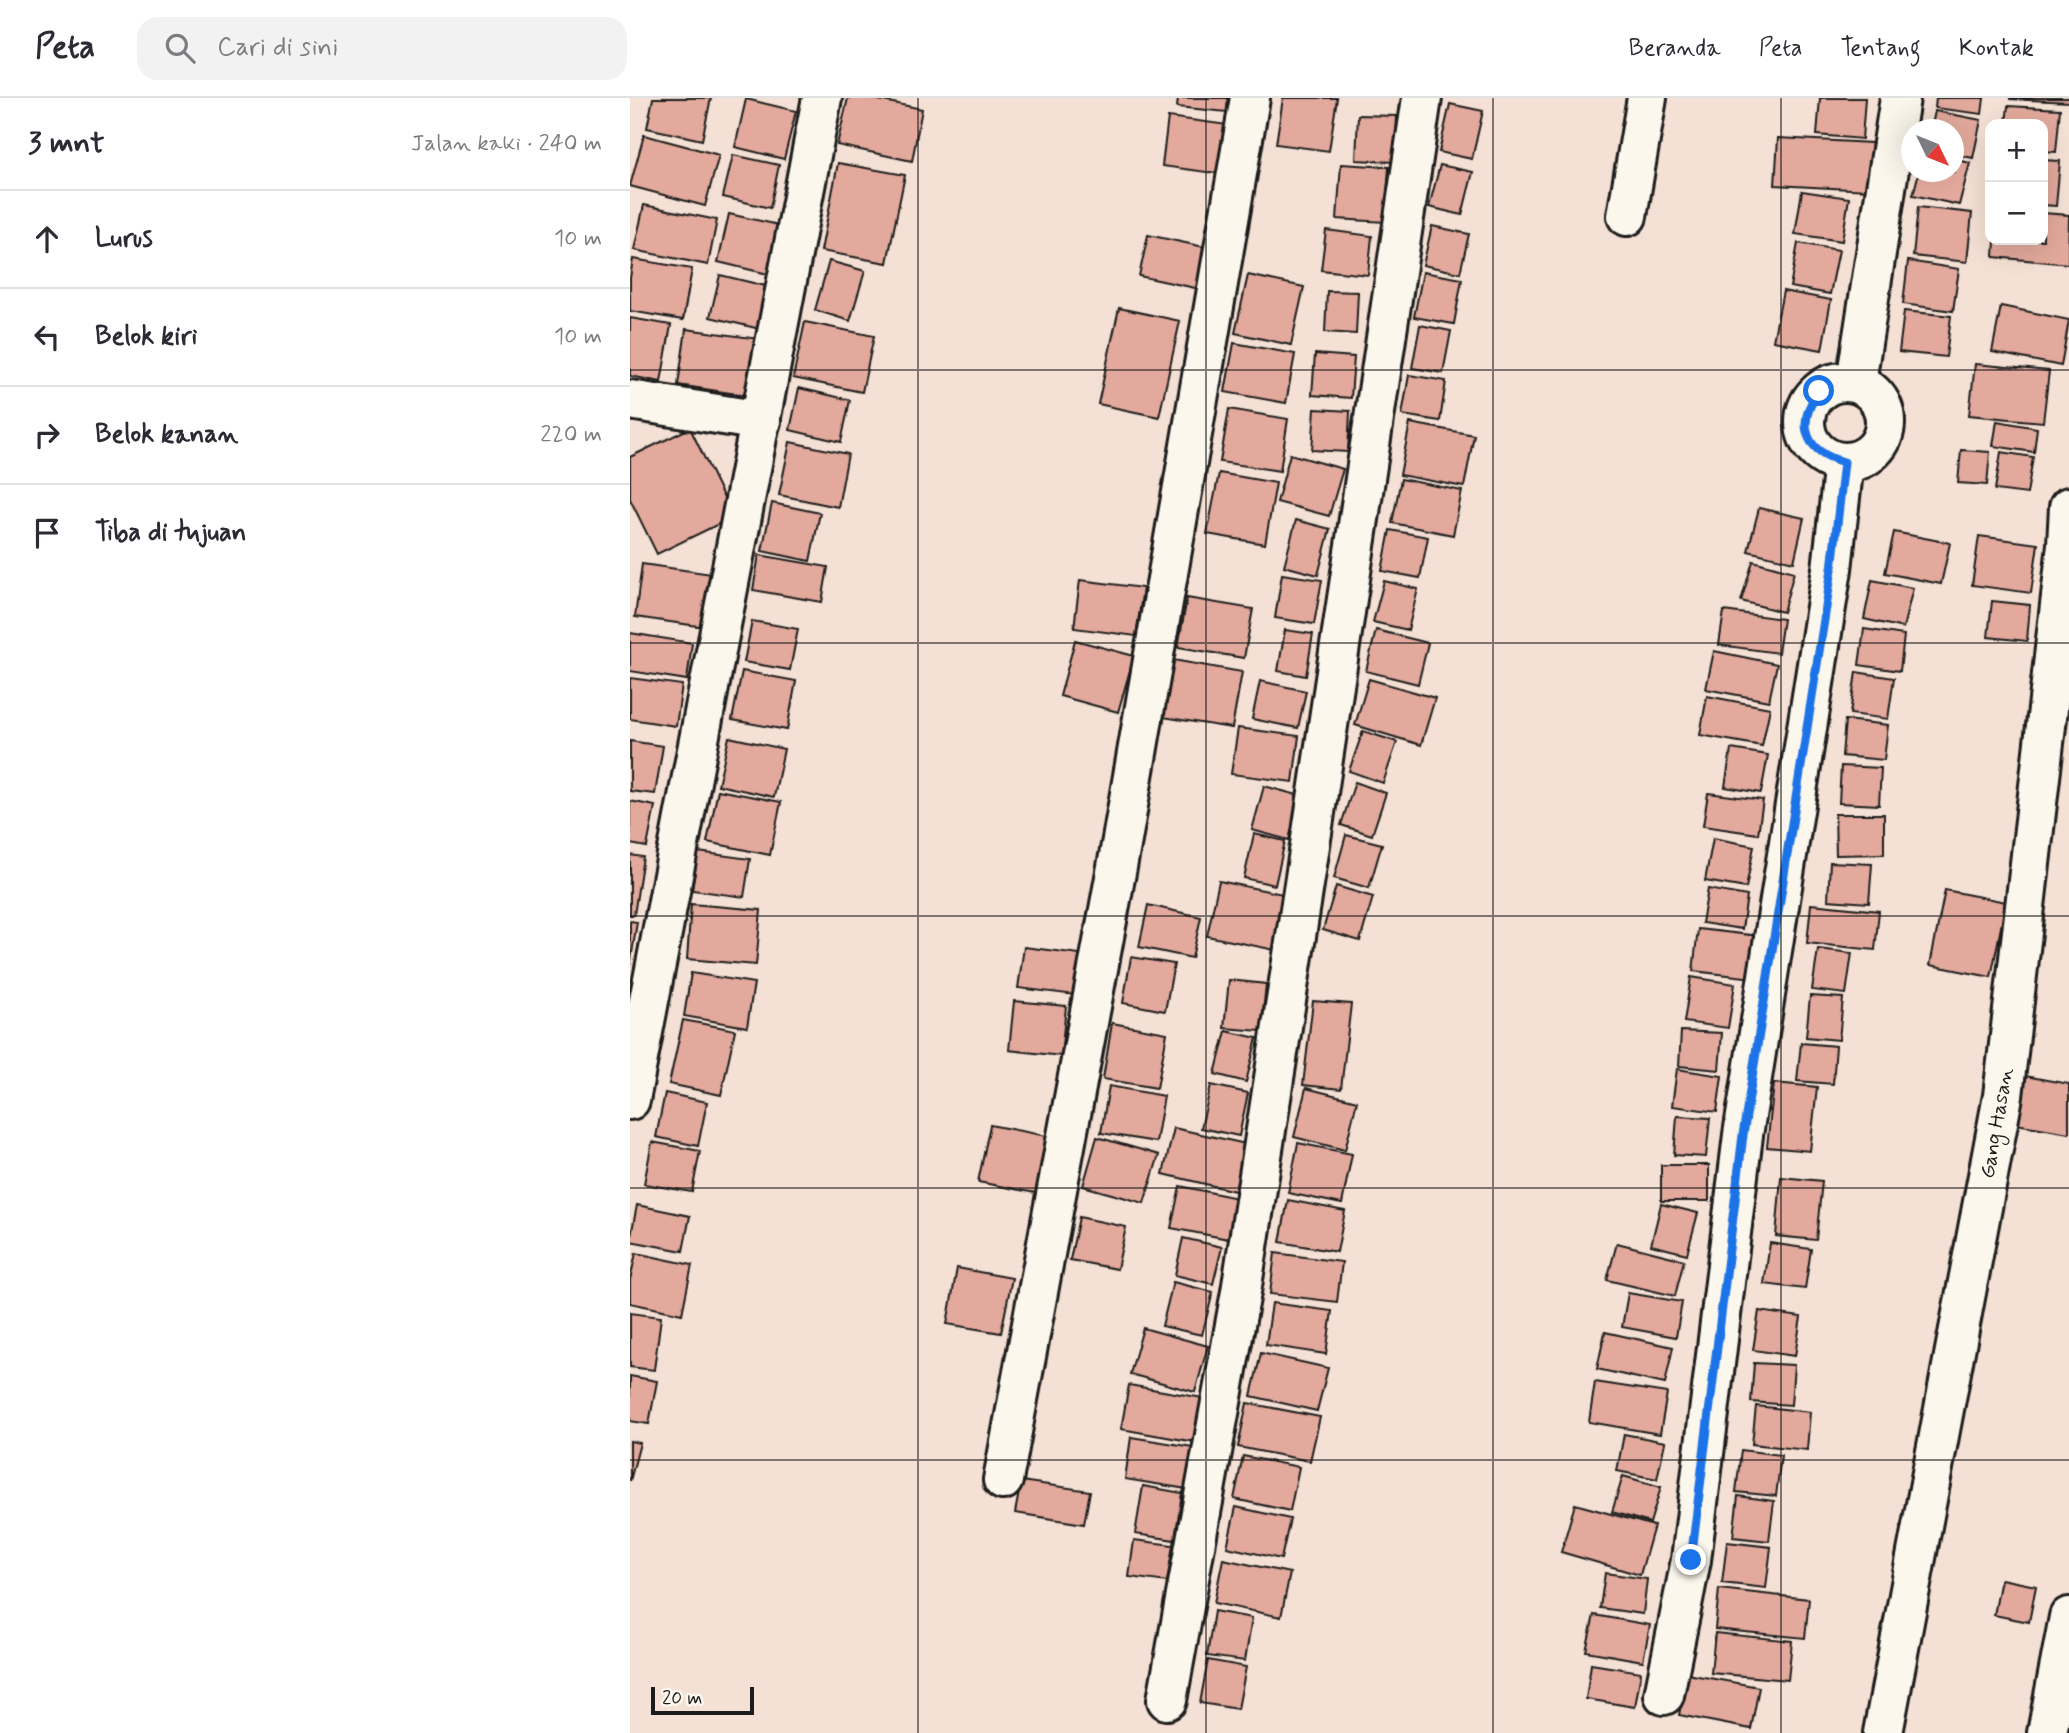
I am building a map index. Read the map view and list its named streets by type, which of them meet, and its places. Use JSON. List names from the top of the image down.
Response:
{
  "streets": {
    "street": ["Gang Hasan"]
  },
  "scale_bar": "20 m",
  "north": "bottom right",
  "page": {
    "header": "Peta",
    "search": "Cari di sini",
    "nav": [
      "Beranda",
      "Peta",
      "Tentang",
      "Kontak"
    ],
    "heading": ["3 mnt", "Jalan kaki · 240 m"],
    "map_buttons": ["+", "−"],
    "list": [
      ["Lurus", "10 m"],
      ["Belok kiri", "10 m"],
      ["Belok kanan", "220 m"],
      "Tiba di tujuan"
    ],
    "scale": "20 m"
  }
}
